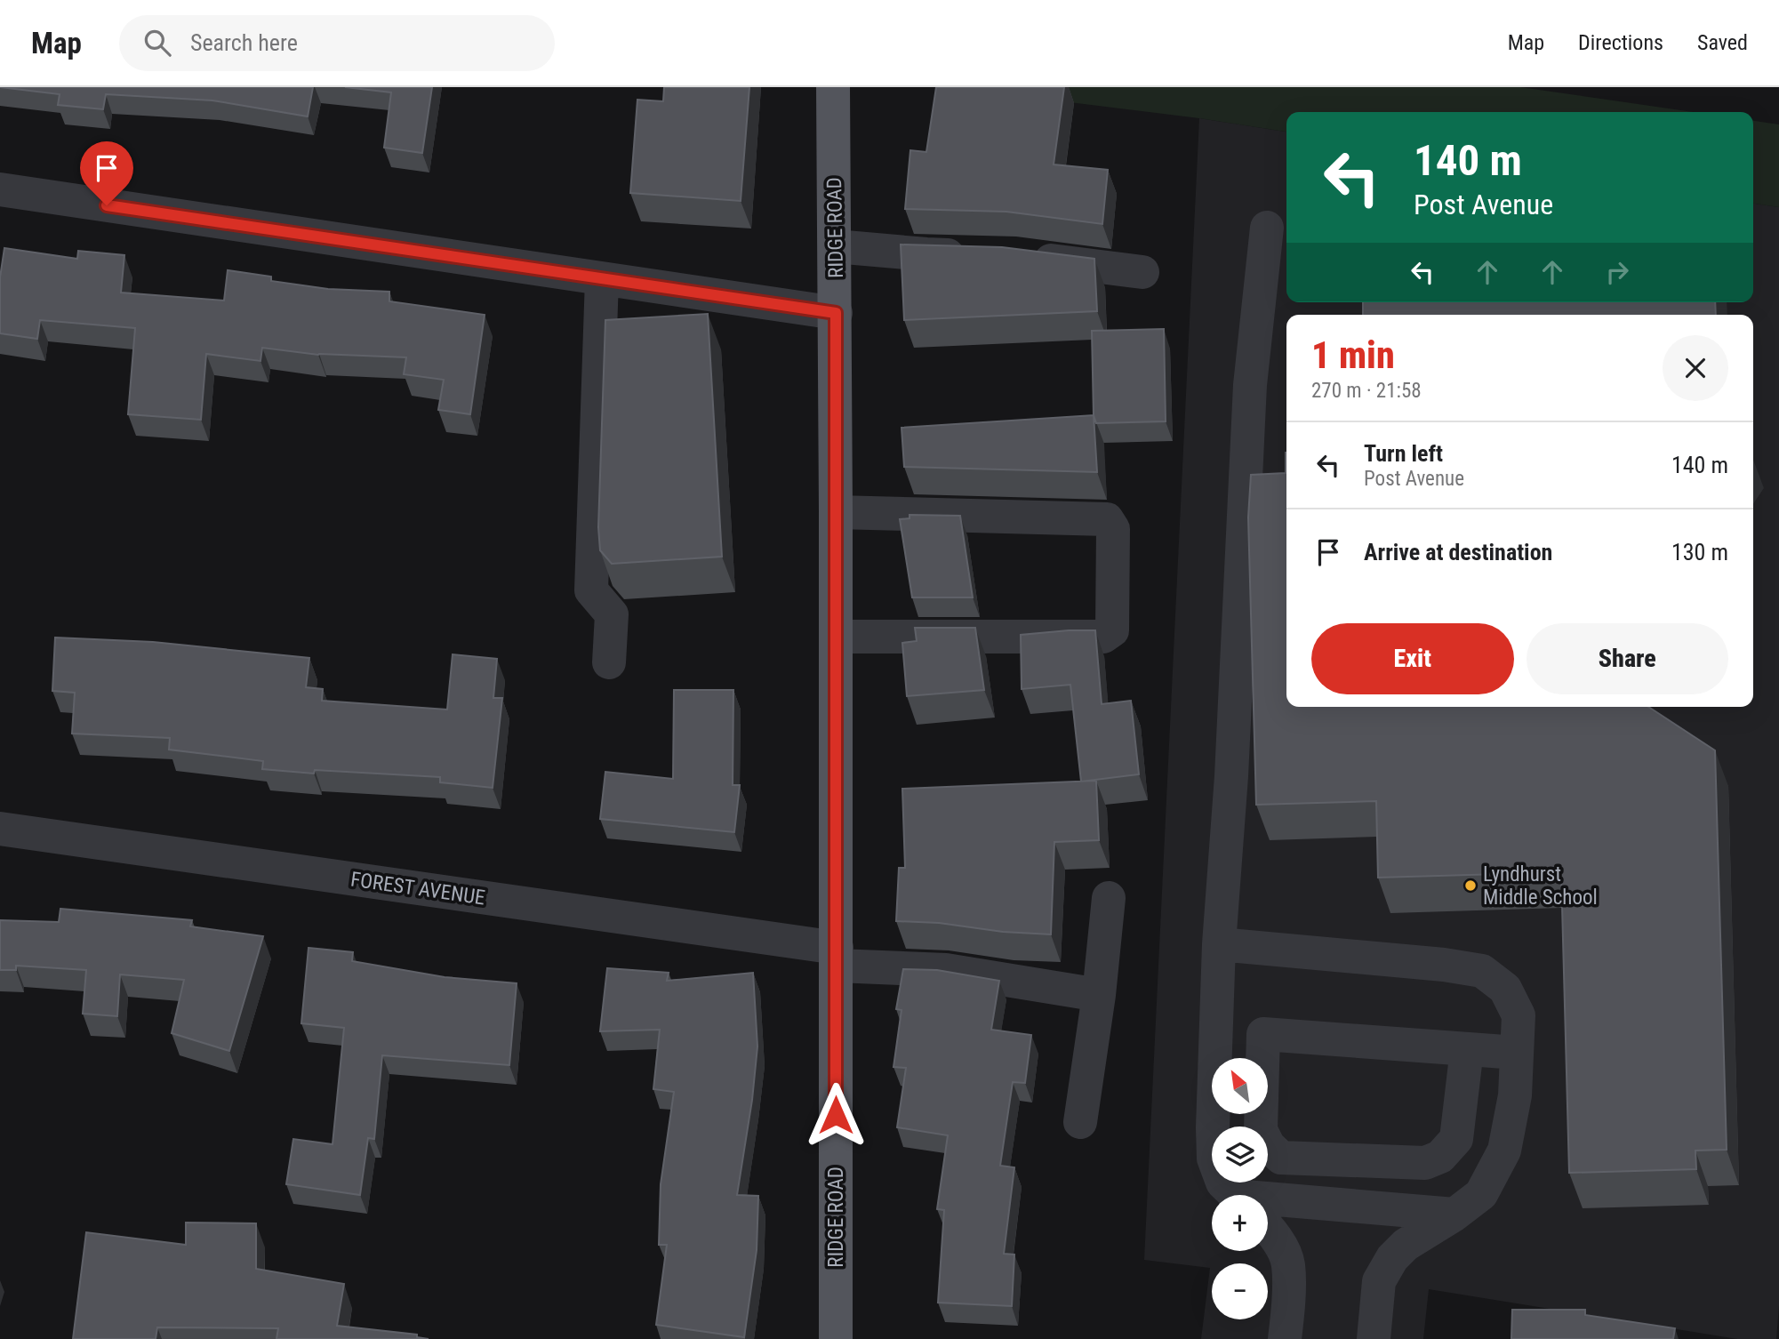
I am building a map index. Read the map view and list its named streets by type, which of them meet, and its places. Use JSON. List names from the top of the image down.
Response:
{
  "streets": {
    "main road": ["RIDGE ROAD"],
    "street": ["FOREST AVENUE"]
  },
  "crossings": [
    ["RIDGE ROAD", "FOREST AVENUE"]
  ],
  "places": ["Lyndhurst Middle School"],
  "north": "top left",
  "page": {
    "header": "Map",
    "search": "Search here",
    "nav": ["Map", "Directions", "Saved"],
    "turn": ["140 m", "Post Avenue"],
    "heading": ["1 min", "270 m · 21:58"],
    "list": [
      {
        "name": "Turn left",
        "note": "Post Avenue",
        "value": "140 m"
      },
      {
        "name": "Arrive at destination",
        "value": "130 m"
      }
    ],
    "buttons": ["Exit", "Share"],
    "map_buttons": ["+", "−"]
  }
}
